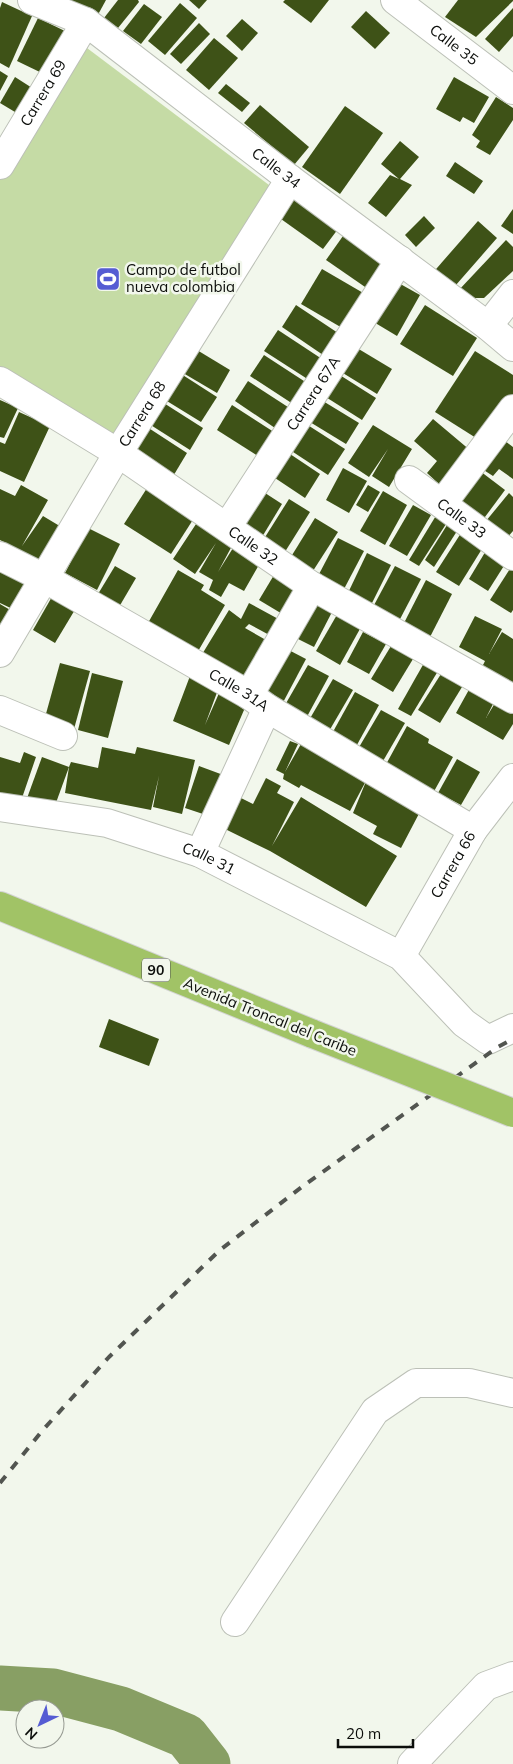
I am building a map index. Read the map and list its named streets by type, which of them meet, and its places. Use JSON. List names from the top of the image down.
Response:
{
  "streets": {
    "highway": ["90", "Avenida Troncal del Caribe"],
    "street": [
      "Calle 35",
      "Carrera 69",
      "Calle 34",
      "Carrera 67A",
      "Carrera 68",
      "Calle 33",
      "Calle 32",
      "Calle 31A",
      "Calle 31",
      "Carrera 66"
    ]
  },
  "crossings": [
    ["Carrera 69", "Calle 34"],
    ["Calle 34", "Carrera 67A"],
    ["Calle 34", "Carrera 68"],
    ["Carrera 67A", "Calle 32"],
    ["Carrera 68", "Calle 32"],
    ["Carrera 68", "Calle 31A"],
    ["Calle 31A", "Carrera 66"],
    ["Calle 31", "Carrera 66"]
  ],
  "places": {
    "sports": ["Campo de futbol nueva colombia"]
  },
  "scale_bar": "20 m",
  "north": "bottom left"
}
